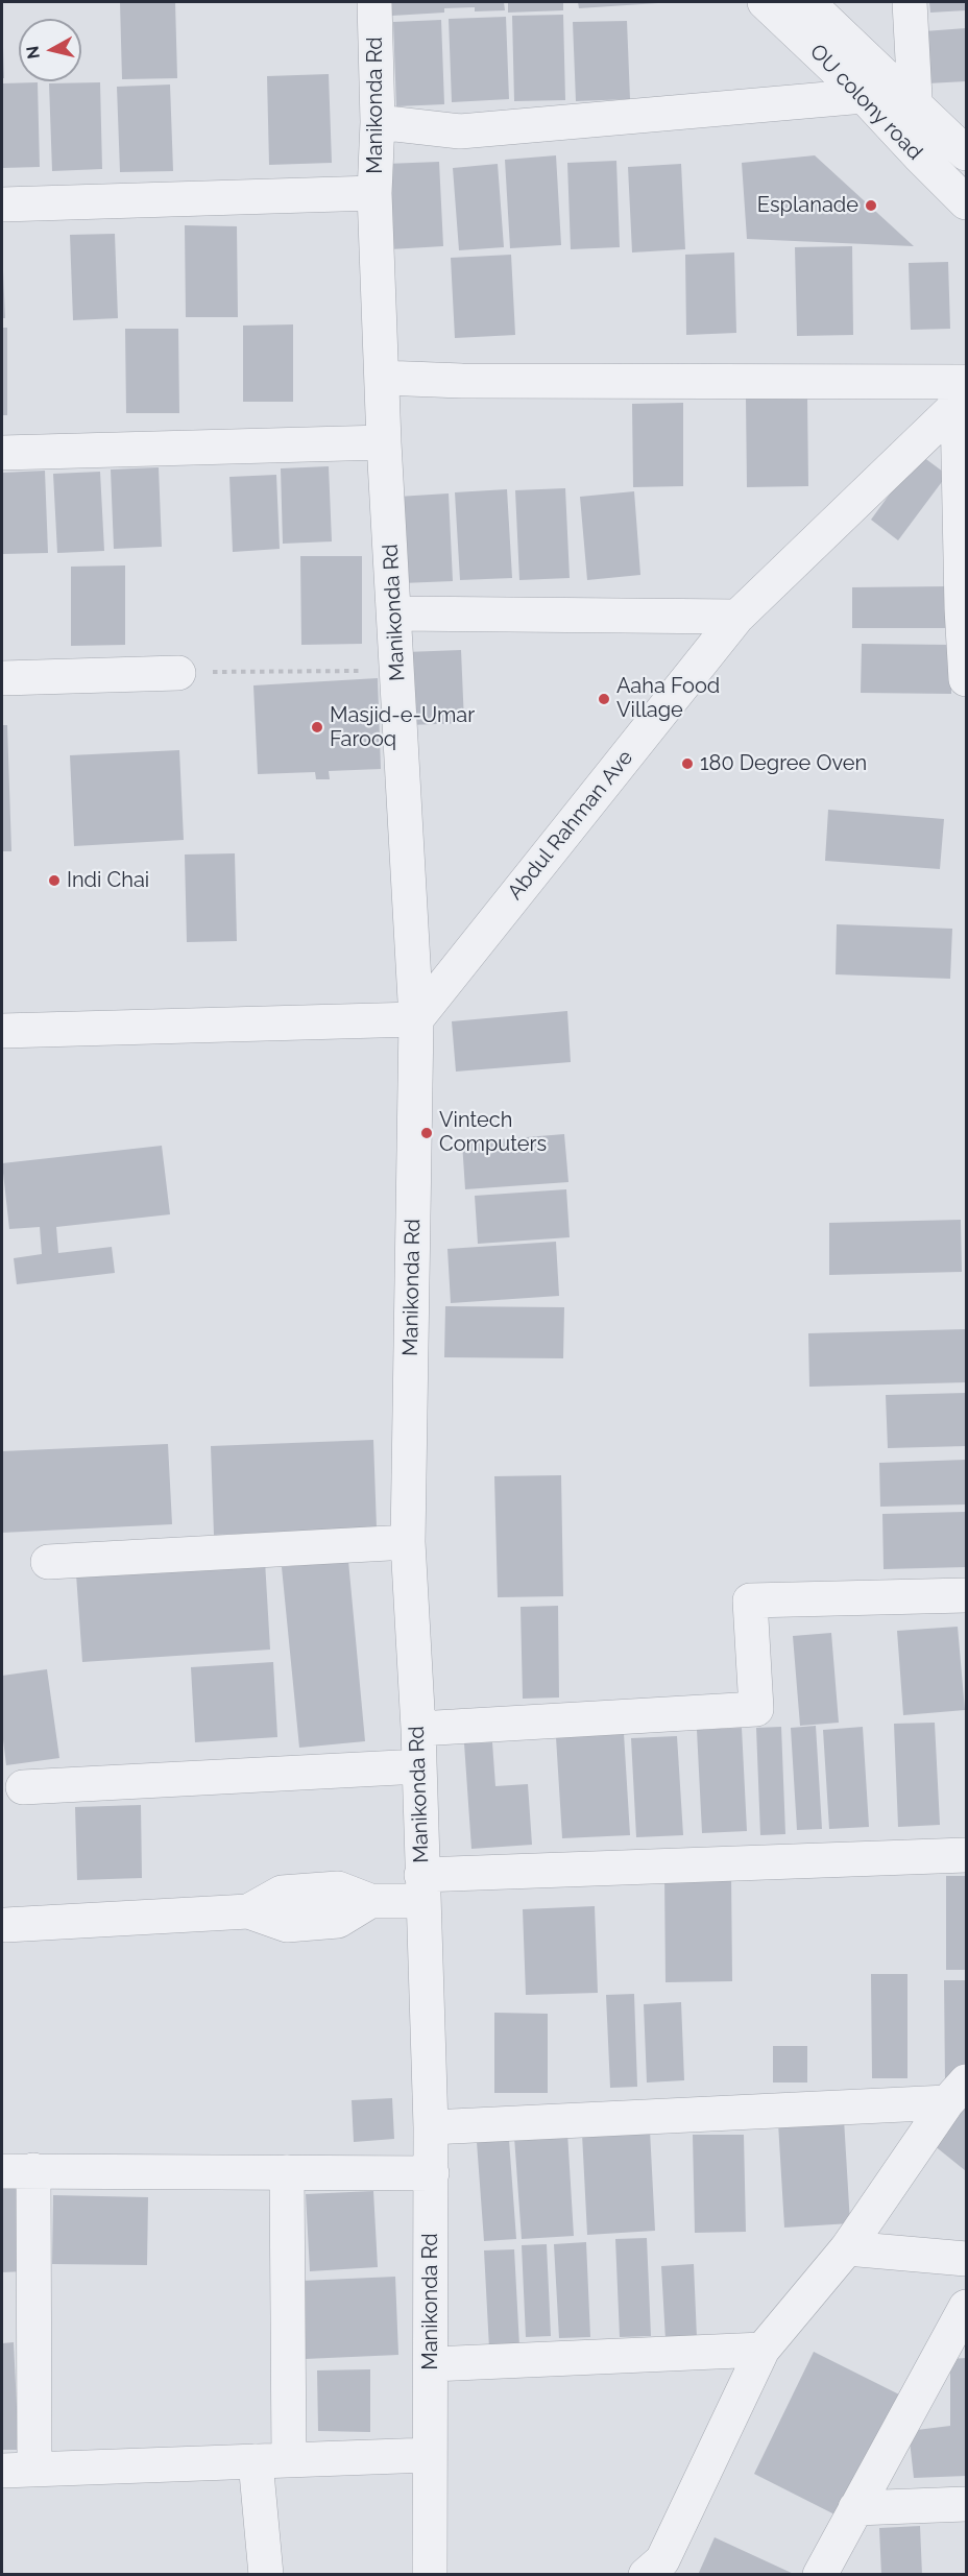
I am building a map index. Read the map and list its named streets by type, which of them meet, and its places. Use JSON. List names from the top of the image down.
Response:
{
  "streets": {
    "street": ["OU colony road", "Manikonda Rd", "Abdul Rahman Ave"]
  },
  "crossings": [
    ["Manikonda Rd", "Abdul Rahman Ave"]
  ],
  "places": [
    "Esplanade",
    "Aaha Food Village",
    "Masjid-e-Umar Farooq",
    "180 Degree Oven",
    "Indi Chai",
    "Vintech Computers"
  ],
  "north": "left"
}
